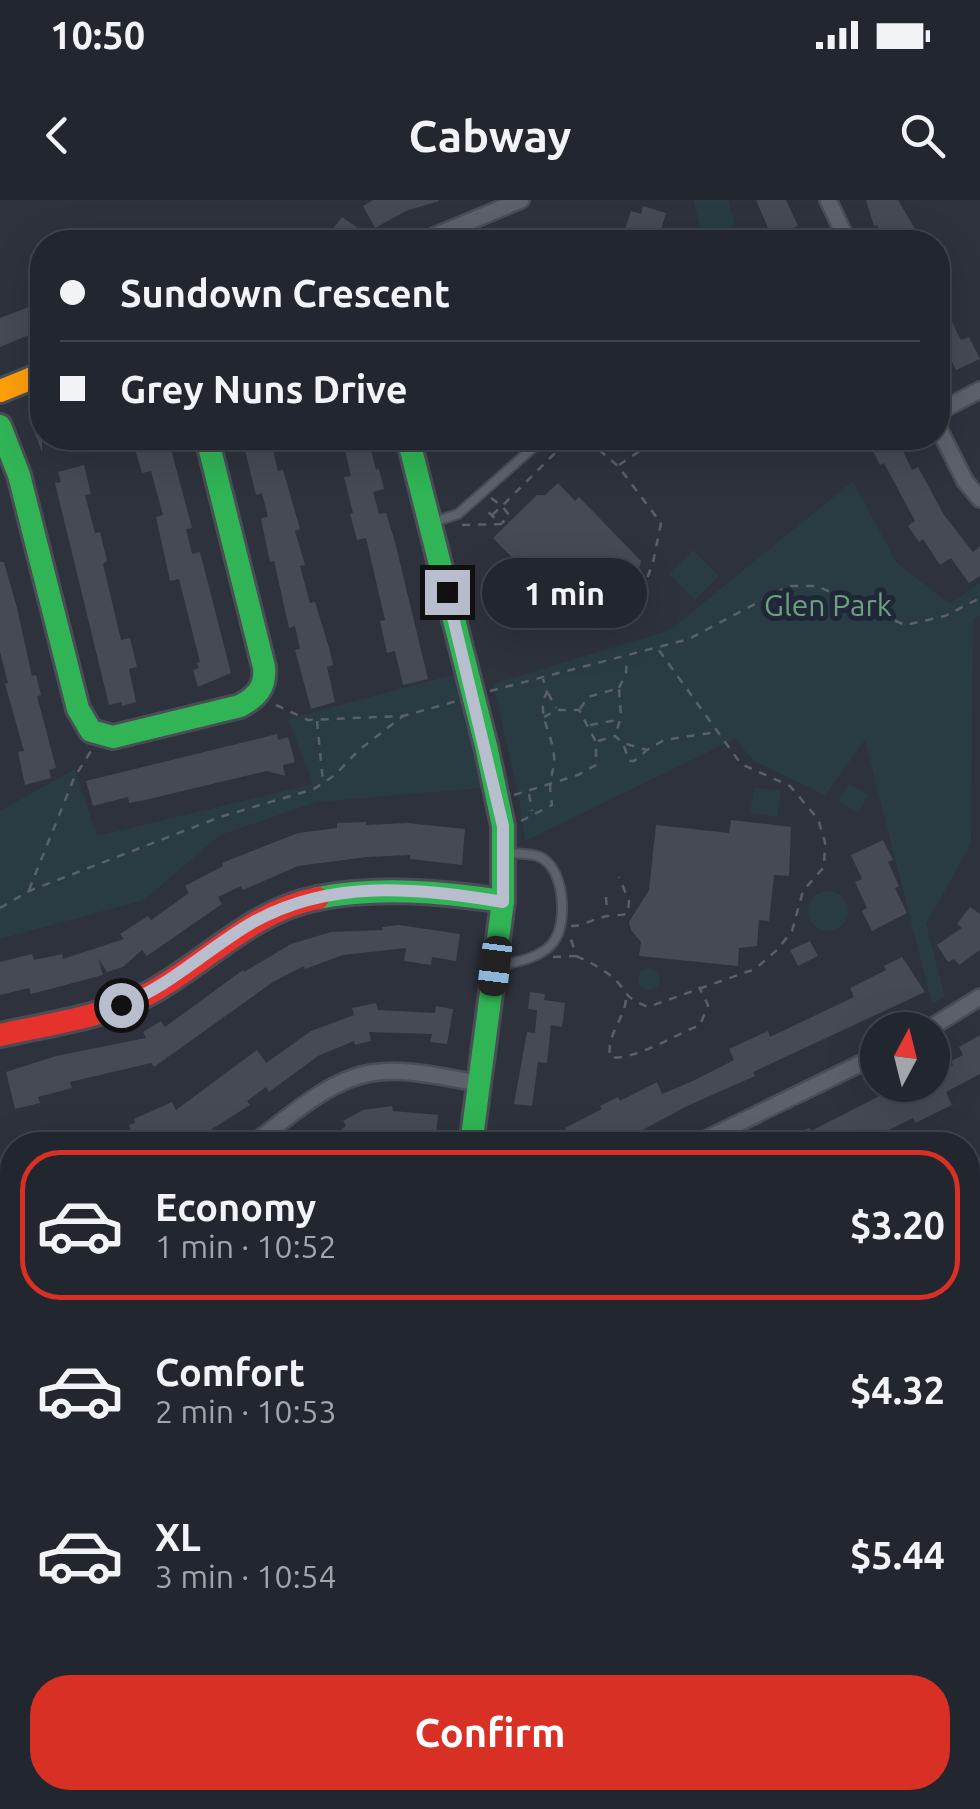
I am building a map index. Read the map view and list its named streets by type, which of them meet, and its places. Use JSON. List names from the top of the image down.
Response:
{
  "parks": ["Glen Park"],
  "north": "top",
  "page": {
    "status": "10:50",
    "header": "Cabway",
    "banner": ["Sundown Crescent", "Grey Nuns Drive"],
    "bubble": "1 min",
    "list": [
      {
        "name": "Economy",
        "note": "1 min · 10:52",
        "value": "$3.20"
      },
      {
        "name": "Comfort",
        "note": "2 min · 10:53",
        "value": "$4.32"
      },
      {
        "name": "XL",
        "note": "3 min · 10:54",
        "value": "$5.44"
      }
    ],
    "buttons": "Confirm"
  }
}
